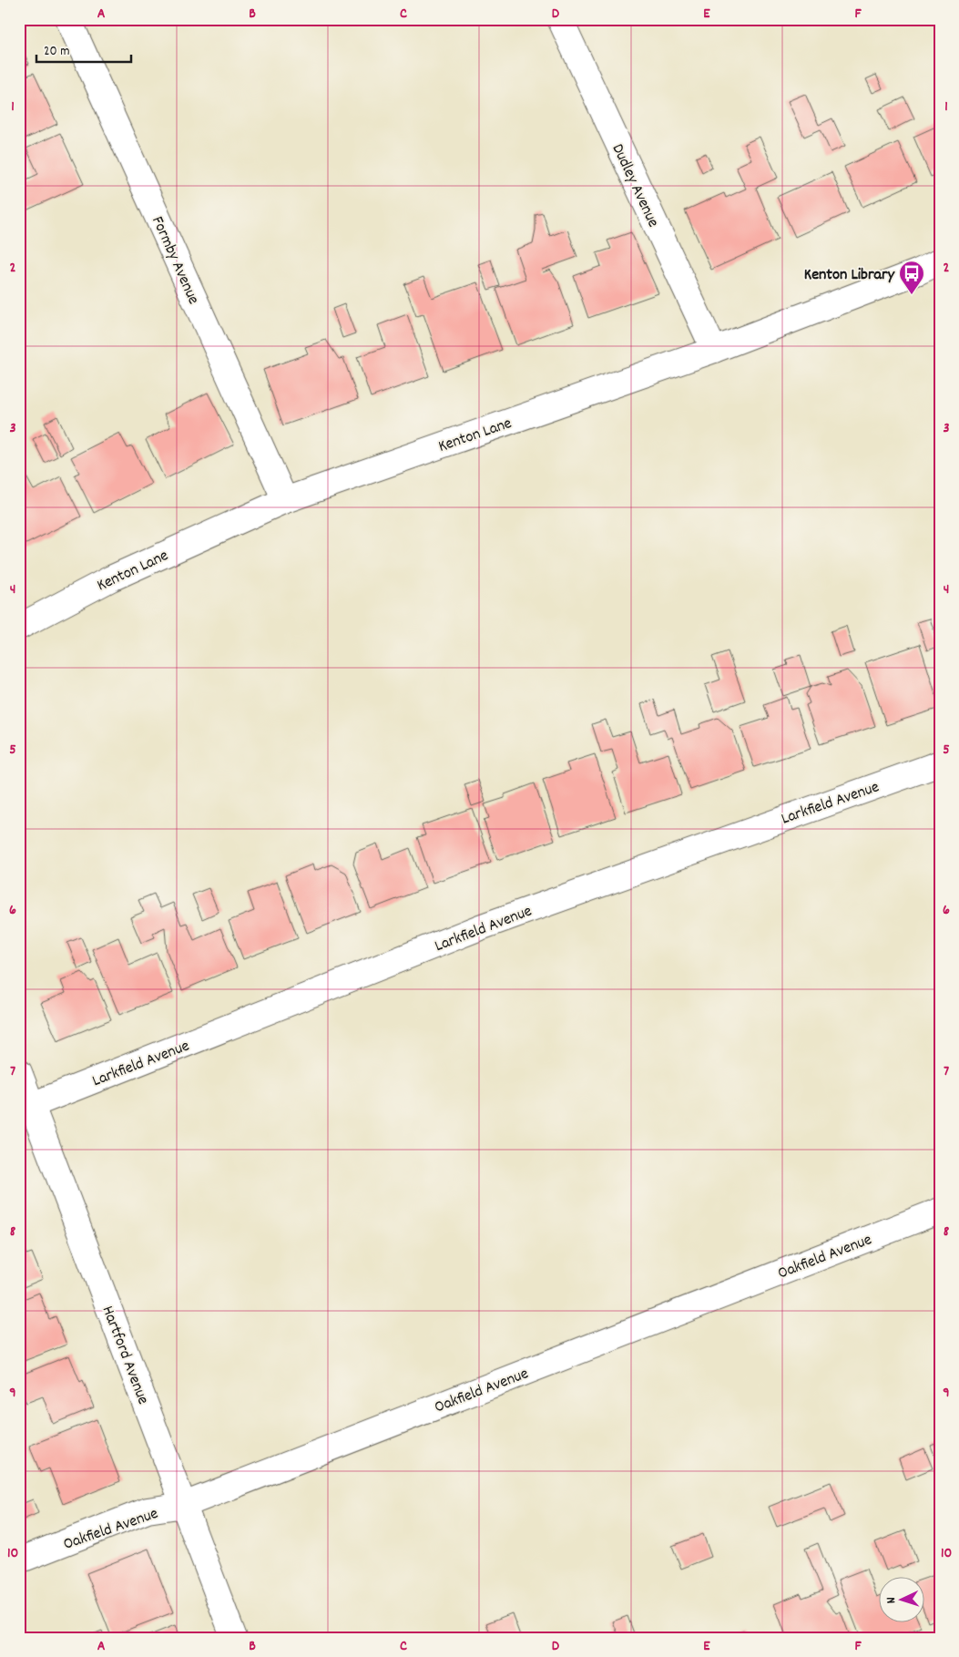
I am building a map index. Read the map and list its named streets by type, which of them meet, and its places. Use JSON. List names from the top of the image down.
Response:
{
  "streets": {
    "street": [
      "Dudley Avenue",
      "Formby Avenue",
      "Kenton Lane",
      "Larkfield Avenue",
      "Oakfield Avenue",
      "Hartford Avenue"
    ]
  },
  "crossings": [
    ["Dudley Avenue", "Kenton Lane"],
    ["Formby Avenue", "Kenton Lane"],
    ["Larkfield Avenue", "Hartford Avenue"],
    ["Oakfield Avenue", "Hartford Avenue"]
  ],
  "places": {
    "bus stop": ["Kenton Library"]
  },
  "scale_bar": "20 m",
  "north": "left",
  "grid": {
    "columns": [
      "A",
      "B",
      "C",
      "D",
      "E",
      "F"
    ],
    "rows": [
      "1",
      "2",
      "3",
      "4",
      "5",
      "6",
      "7",
      "8",
      "9",
      "10"
    ]
  }
}
